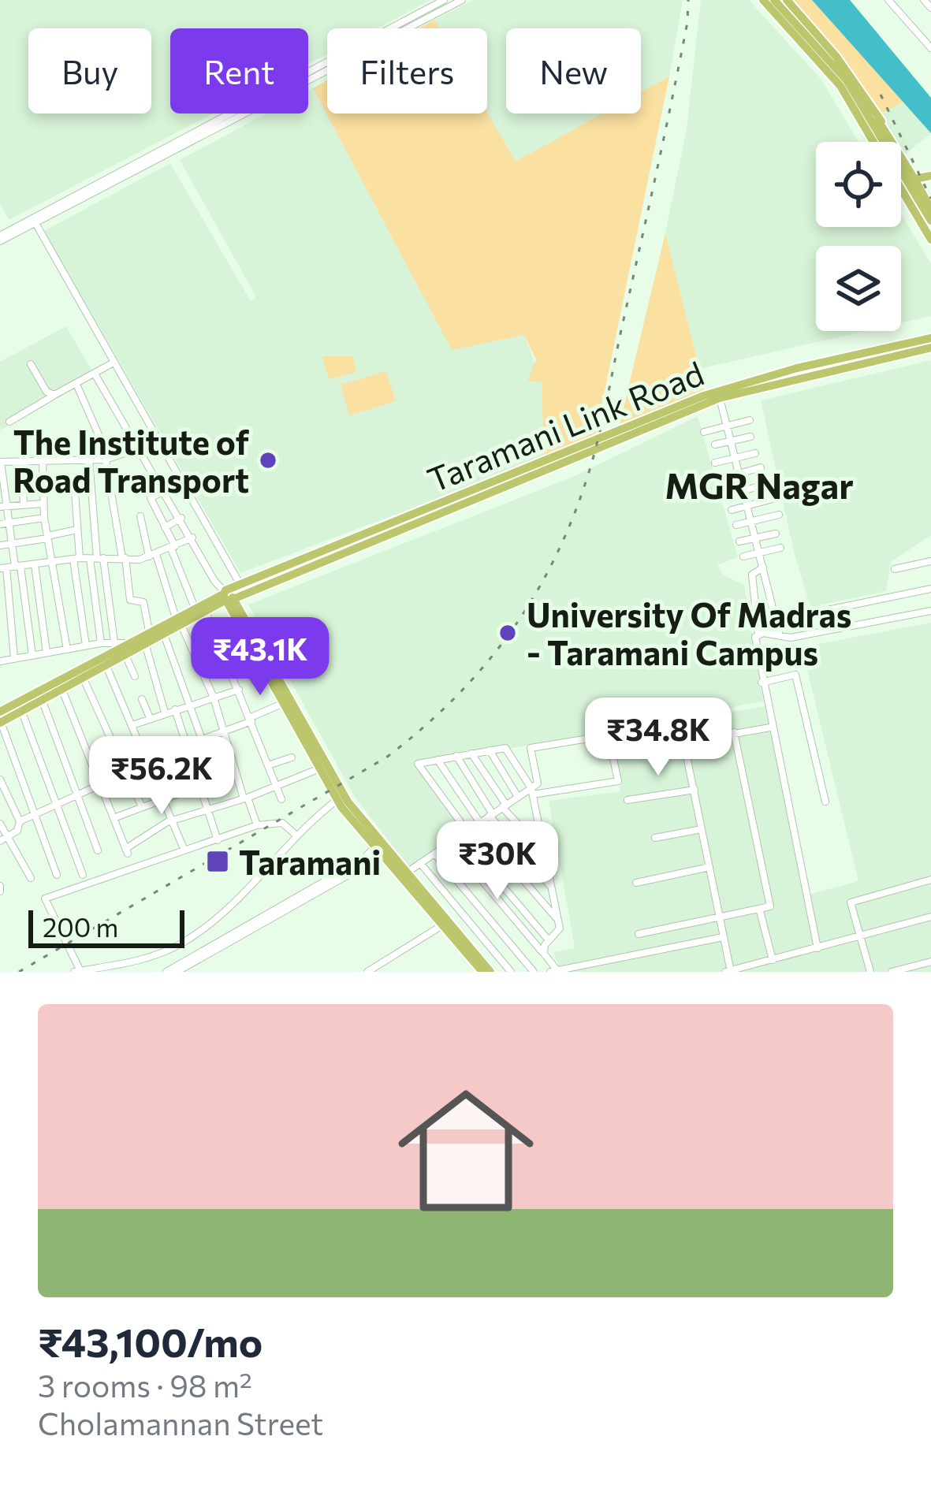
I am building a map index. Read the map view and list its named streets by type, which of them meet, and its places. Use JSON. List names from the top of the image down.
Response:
{
  "streets": {
    "main road": ["Taramani Link Road"]
  },
  "districts": ["MGR Nagar"],
  "places": {
    "other": ["The Institute of Road Transport", "University Of Madras - Taramani Campus"],
    "transit": ["Taramani"]
  },
  "scale_bar": "200 m",
  "page": {
    "chip": [
      "Buy",
      "Rent",
      "Filters",
      "New"
    ],
    "price": [
      "₹43.1K",
      "₹34.8K",
      "₹56.2K",
      "₹30K"
    ],
    "scale": "200 m",
    "list": [
      {
        "name": "₹43,100/mo",
        "note": "3 rooms · 98 m² · Cholamannan Street"
      }
    ]
  }
}
